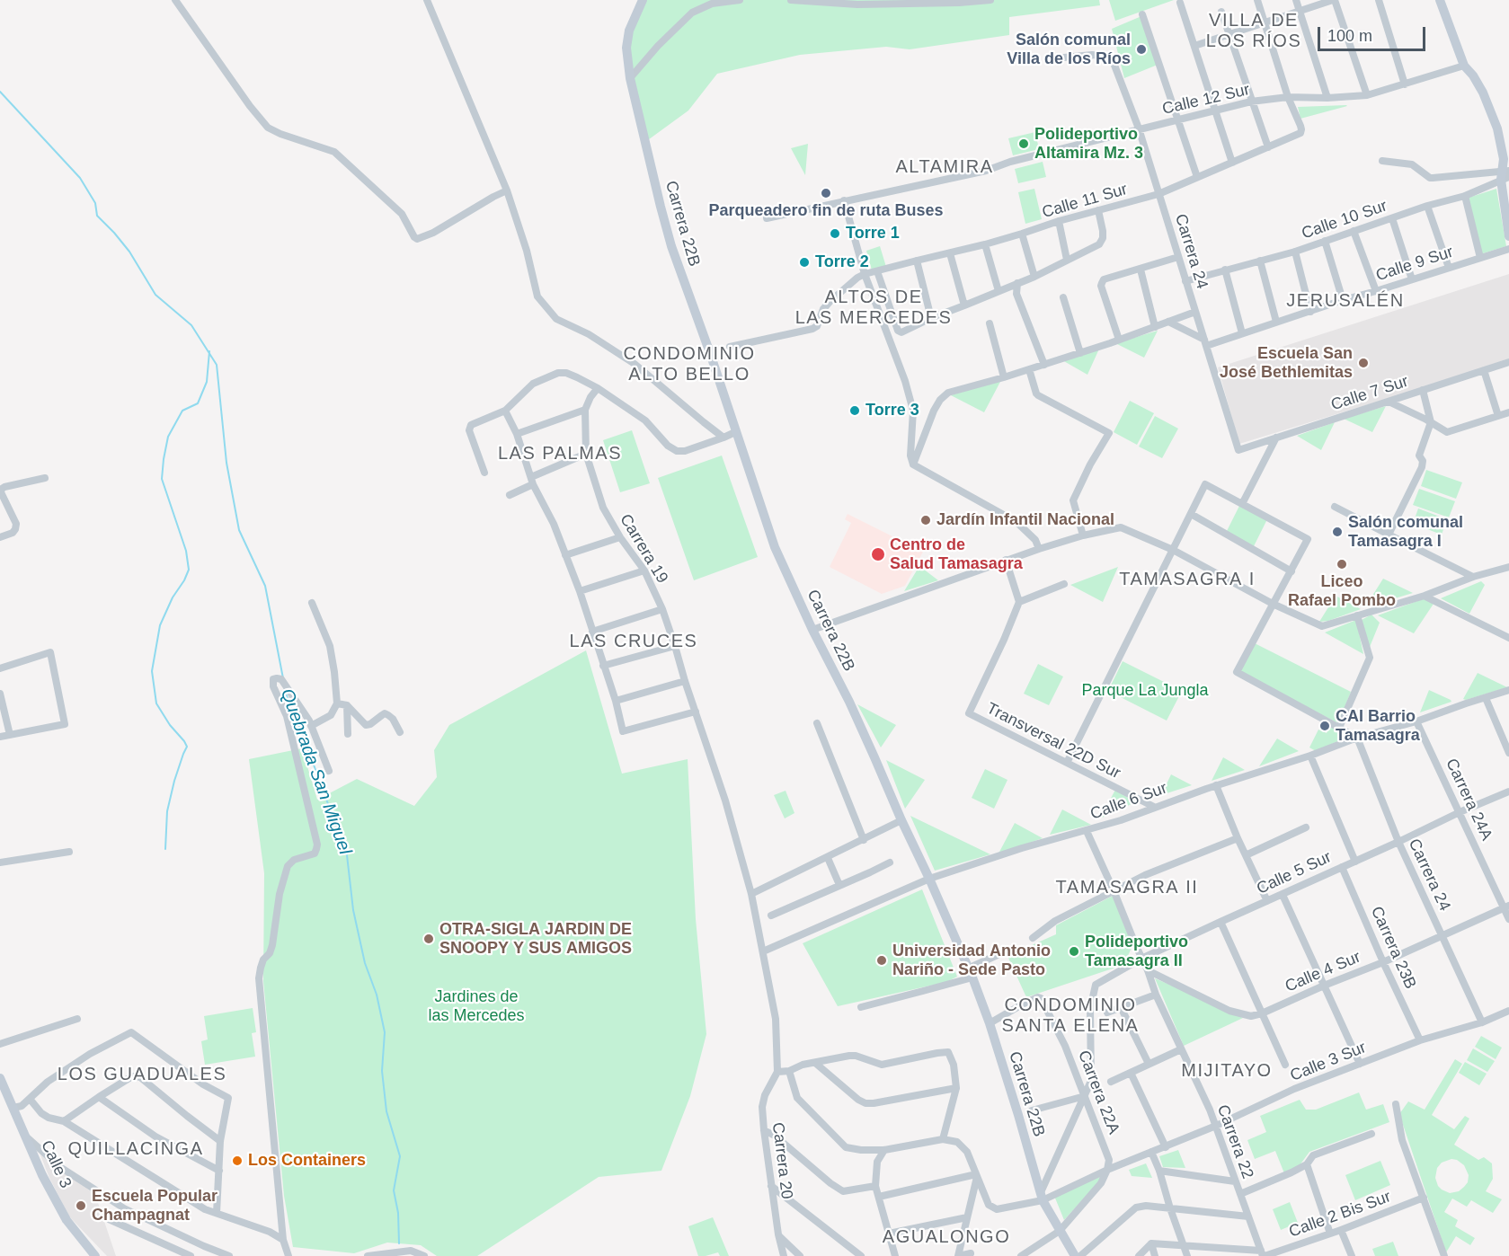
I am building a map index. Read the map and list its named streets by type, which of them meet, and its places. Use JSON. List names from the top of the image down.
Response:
{
  "streets": {
    "street": [
      "Calle 12 Sur",
      "Calle 11 Sur",
      "Calle 10 Sur",
      "Carrera 22B",
      "Carrera 24",
      "Calle 9 Sur",
      "Calle 7 Sur",
      "Carrera 19",
      "Transversal 22D Sur",
      "Carrera 24A",
      "Calle 6 Sur",
      "Calle 5 Sur",
      "Carrera 23B",
      "Calle 4 Sur",
      "Calle 3 Sur",
      "Carrera 22A",
      "Carrera 22",
      "Carrera 20",
      "Calle 3",
      "Calle 2 Bis Sur"
    ]
  },
  "crossings": [
    ["Calle 12 Sur", "Calle 11 Sur"],
    ["Calle 12 Sur", "Carrera 24"],
    ["Calle 11 Sur", "Carrera 24"],
    ["Calle 10 Sur", "Carrera 24"],
    ["Carrera 22B", "Calle 6 Sur"],
    ["Carrera 22B", "Calle 3 Sur"],
    ["Carrera 22B", "Carrera 22A"],
    ["Carrera 24", "Calle 9 Sur"],
    ["Carrera 24", "Calle 7 Sur"],
    ["Carrera 24", "Calle 6 Sur"],
    ["Carrera 24", "Calle 5 Sur"],
    ["Carrera 24", "Calle 4 Sur"],
    ["Carrera 24", "Calle 3 Sur"],
    ["Carrera 19", "Calle 6 Sur"],
    ["Carrera 19", "Carrera 20"],
    ["Transversal 22D Sur", "Calle 6 Sur"],
    ["Carrera 24A", "Calle 6 Sur"],
    ["Carrera 24A", "Calle 5 Sur"],
    ["Carrera 24A", "Calle 4 Sur"],
    ["Calle 6 Sur", "Carrera 22"],
    ["Calle 5 Sur", "Carrera 23B"],
    ["Calle 5 Sur", "Carrera 22A"],
    ["Calle 5 Sur", "Carrera 22"],
    ["Carrera 23B", "Calle 4 Sur"],
    ["Carrera 23B", "Calle 3 Sur"],
    ["Calle 4 Sur", "Carrera 22"],
    ["Calle 3 Sur", "Carrera 22A"],
    ["Calle 3 Sur", "Carrera 22"],
    ["Carrera 22", "Calle 2 Bis Sur"]
  ],
  "districts": [
    "VILLA DE LOS RÍOS",
    "ALTAMIRA",
    "ALTOS DE LAS MERCEDES",
    "JERUSALÉN",
    "CONDOMINIO ALTO BELLO",
    "LAS PALMAS",
    "TAMASAGRA I",
    "LAS CRUCES",
    "TAMASAGRA II",
    "CONDOMINIO SANTA ELENA",
    "MIJITAYO",
    "LOS GUADUALES",
    "QUILLACINGA",
    "AGUALONGO"
  ],
  "water": ["Quebrada San Miguel"],
  "parks": ["Parque La Jungla", "Jardines de las Mercedes"],
  "places": [
    "Salón comunal Villa de los Ríos",
    "Polideportivo Altamira Mz. 3",
    "Parqueadero fin de ruta Buses",
    "Torre 1",
    "Torre 2",
    "Escuela San José Bethlemitas",
    "Torre 3",
    "Jardín Infantil Nacional",
    "Salón comunal Tamasagra I",
    "Centro de Salud Tamasagra",
    "Liceo Rafael Pombo",
    "CAI Barrio Tamasagra",
    "OTRA-SIGLA JARDIN DE SNOOPY Y SUS AMIGOS",
    "Polideportivo Tamasagra II",
    "Universidad Antonio Nariño - Sede Pasto",
    "Los Containers",
    "Escuela Popular Champagnat"
  ],
  "scale_bar": "100 m"
}
